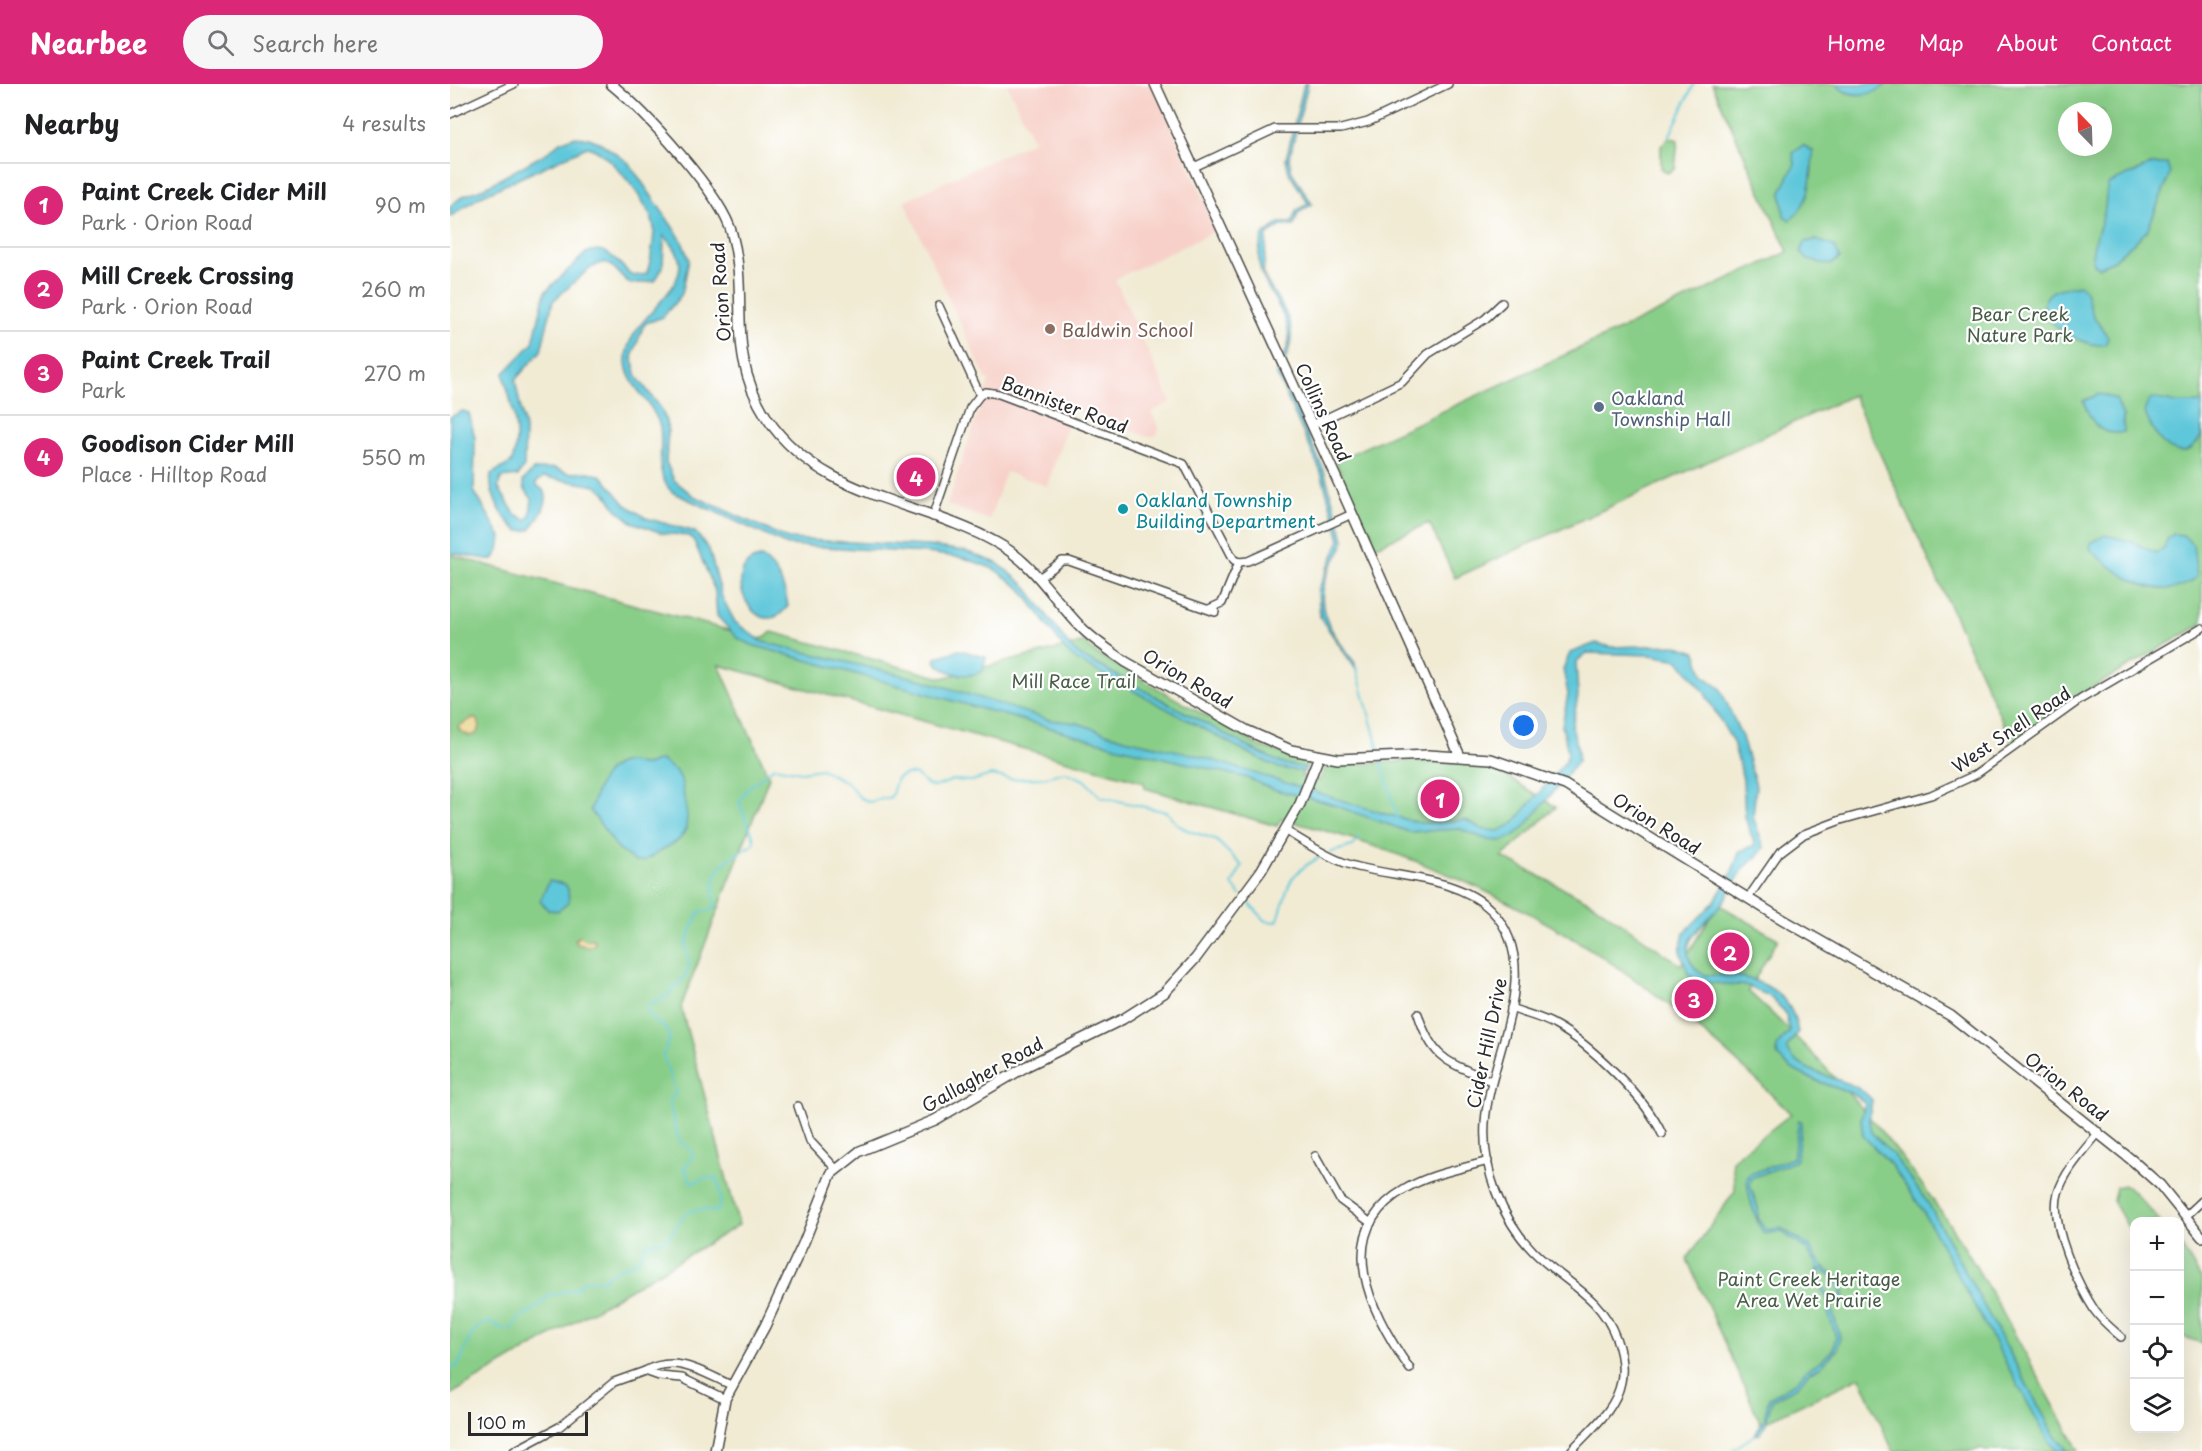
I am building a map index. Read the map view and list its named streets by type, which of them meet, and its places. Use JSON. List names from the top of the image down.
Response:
{
  "streets": {
    "street": [
      "Orion Road",
      "Bannister Road",
      "Collins Road",
      "West Snell Road",
      "Cider Hill Drive",
      "Gallagher Road"
    ]
  },
  "crossings": [
    ["Orion Road", "Collins Road"],
    ["Orion Road", "West Snell Road"],
    ["Orion Road", "Gallagher Road"],
    ["Cider Hill Drive", "Gallagher Road"]
  ],
  "parks": ["Bear Creek Nature Park", "Mill Race Trail", "Paint Creek Heritage Area Wet Prairie"],
  "places": ["Baldwin School", "Oakland Township Hall", "Oakland Township Building Department"],
  "scale_bar": "100 m",
  "north": "top left",
  "page": {
    "header": "Nearbee",
    "search": "Search here",
    "nav": [
      "Home",
      "Map",
      "About",
      "Contact"
    ],
    "heading": ["Nearby", "4 results"],
    "list": [
      {
        "mark": "1",
        "name": "Paint Creek Cider Mill",
        "note": "Park · Orion Road",
        "value": "90 m"
      },
      {
        "mark": "2",
        "name": "Mill Creek Crossing",
        "note": "Park · Orion Road",
        "value": "260 m"
      },
      {
        "mark": "3",
        "name": "Paint Creek Trail",
        "note": "Park",
        "value": "270 m"
      },
      {
        "mark": "4",
        "name": "Goodison Cider Mill",
        "note": "Place · Hilltop Road",
        "value": "550 m"
      }
    ],
    "pins": [
      "4",
      "1",
      "2",
      "3"
    ],
    "map_buttons": ["+", "−"],
    "scale": "100 m"
  }
}
